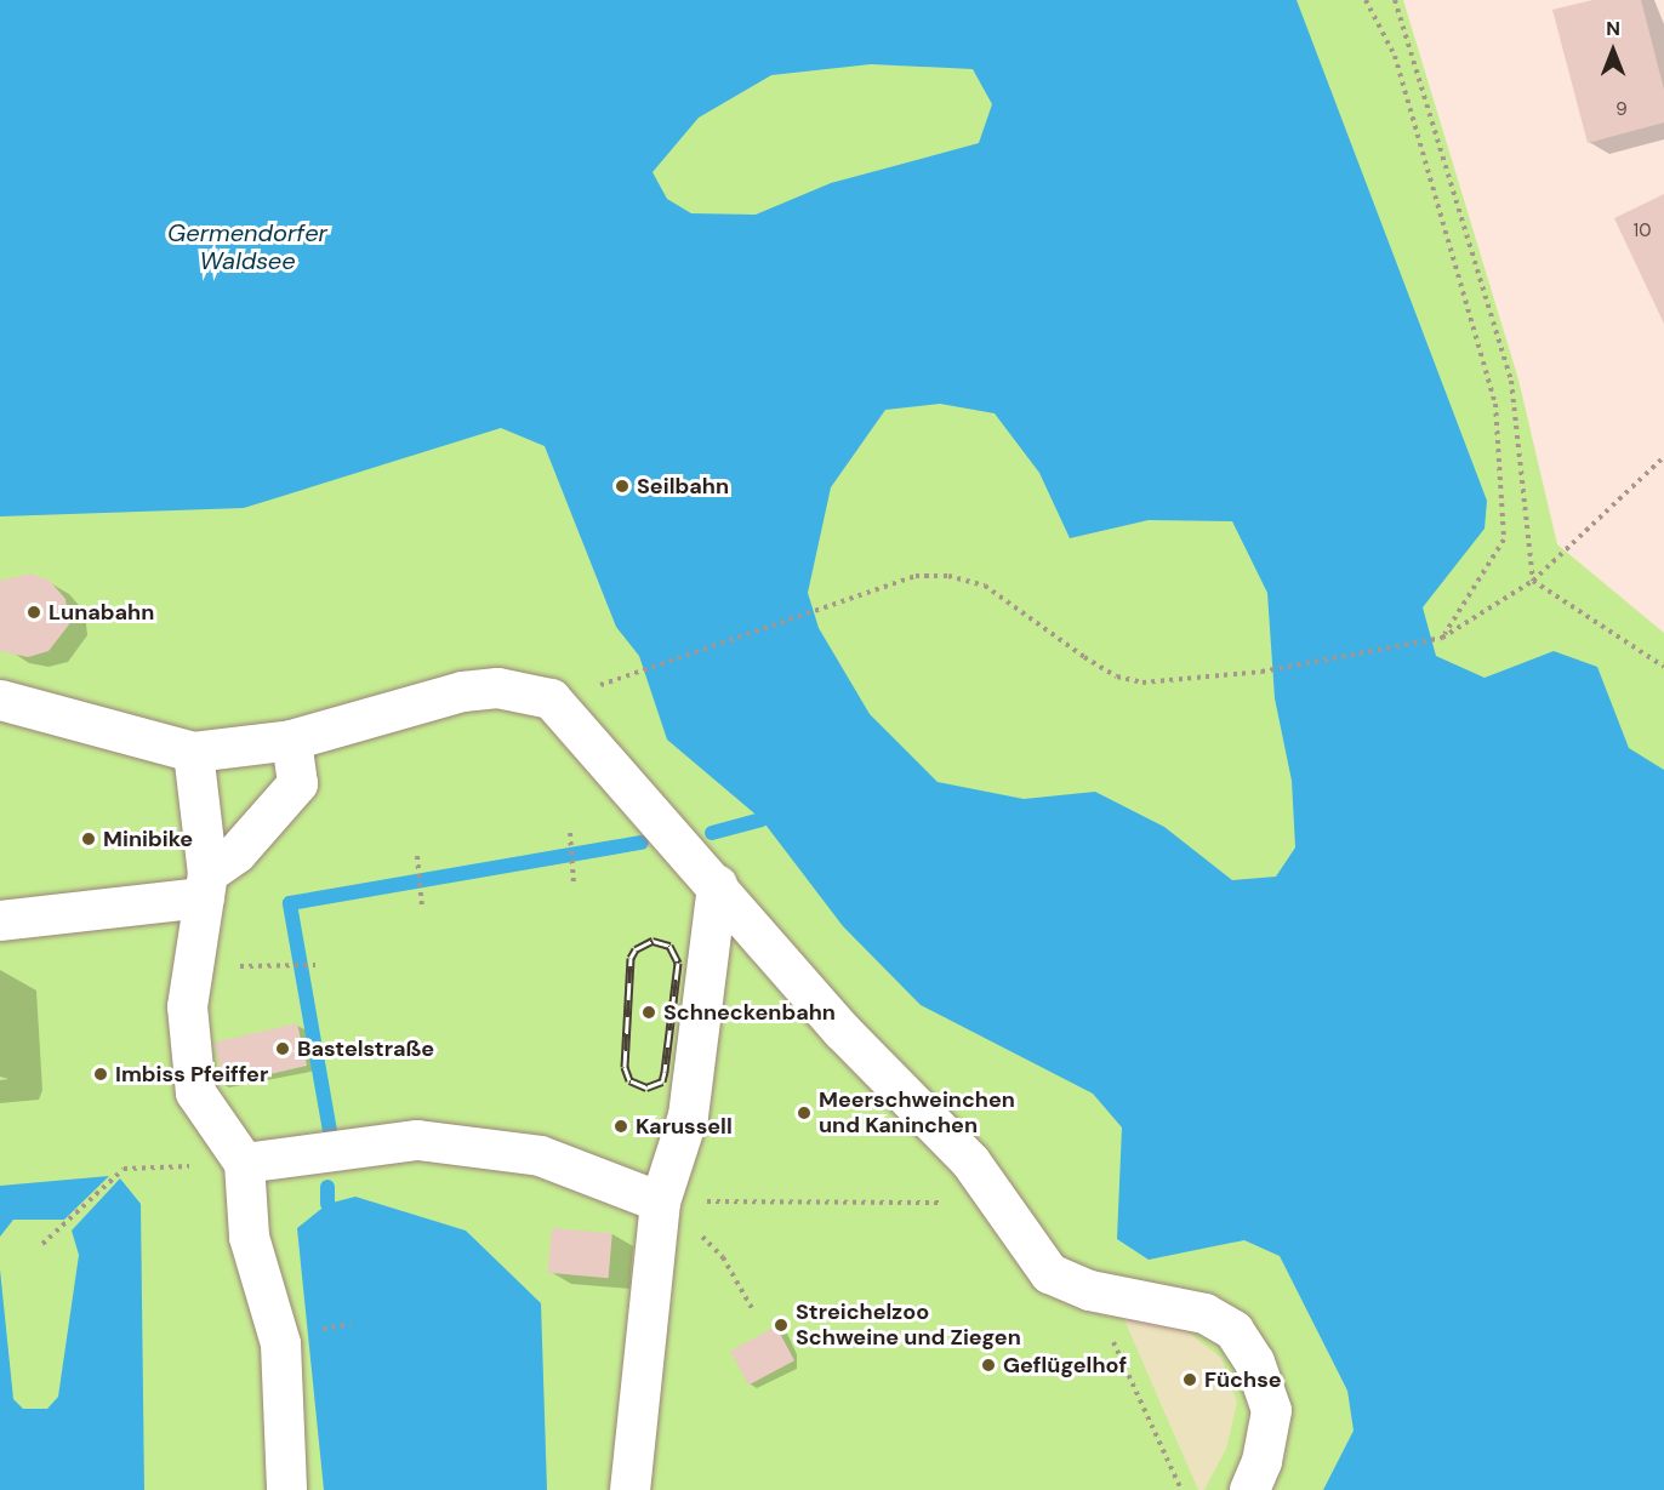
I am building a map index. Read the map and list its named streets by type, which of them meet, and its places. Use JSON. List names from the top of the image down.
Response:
{
  "water": ["Germendorfer Waldsee"],
  "places": [
    "Seilbahn",
    "Lunabahn",
    "Minibike",
    "Schneckenbahn",
    "Bastelstraße",
    "Imbiss Pfeiffer",
    "Meerschweinchen und Kaninchen",
    "Karussell",
    "Streichelzoo Schweine und Ziegen",
    "Geflügelhof",
    "Füchse"
  ],
  "house_numbers": ["9", "10"],
  "north": "top"
}
